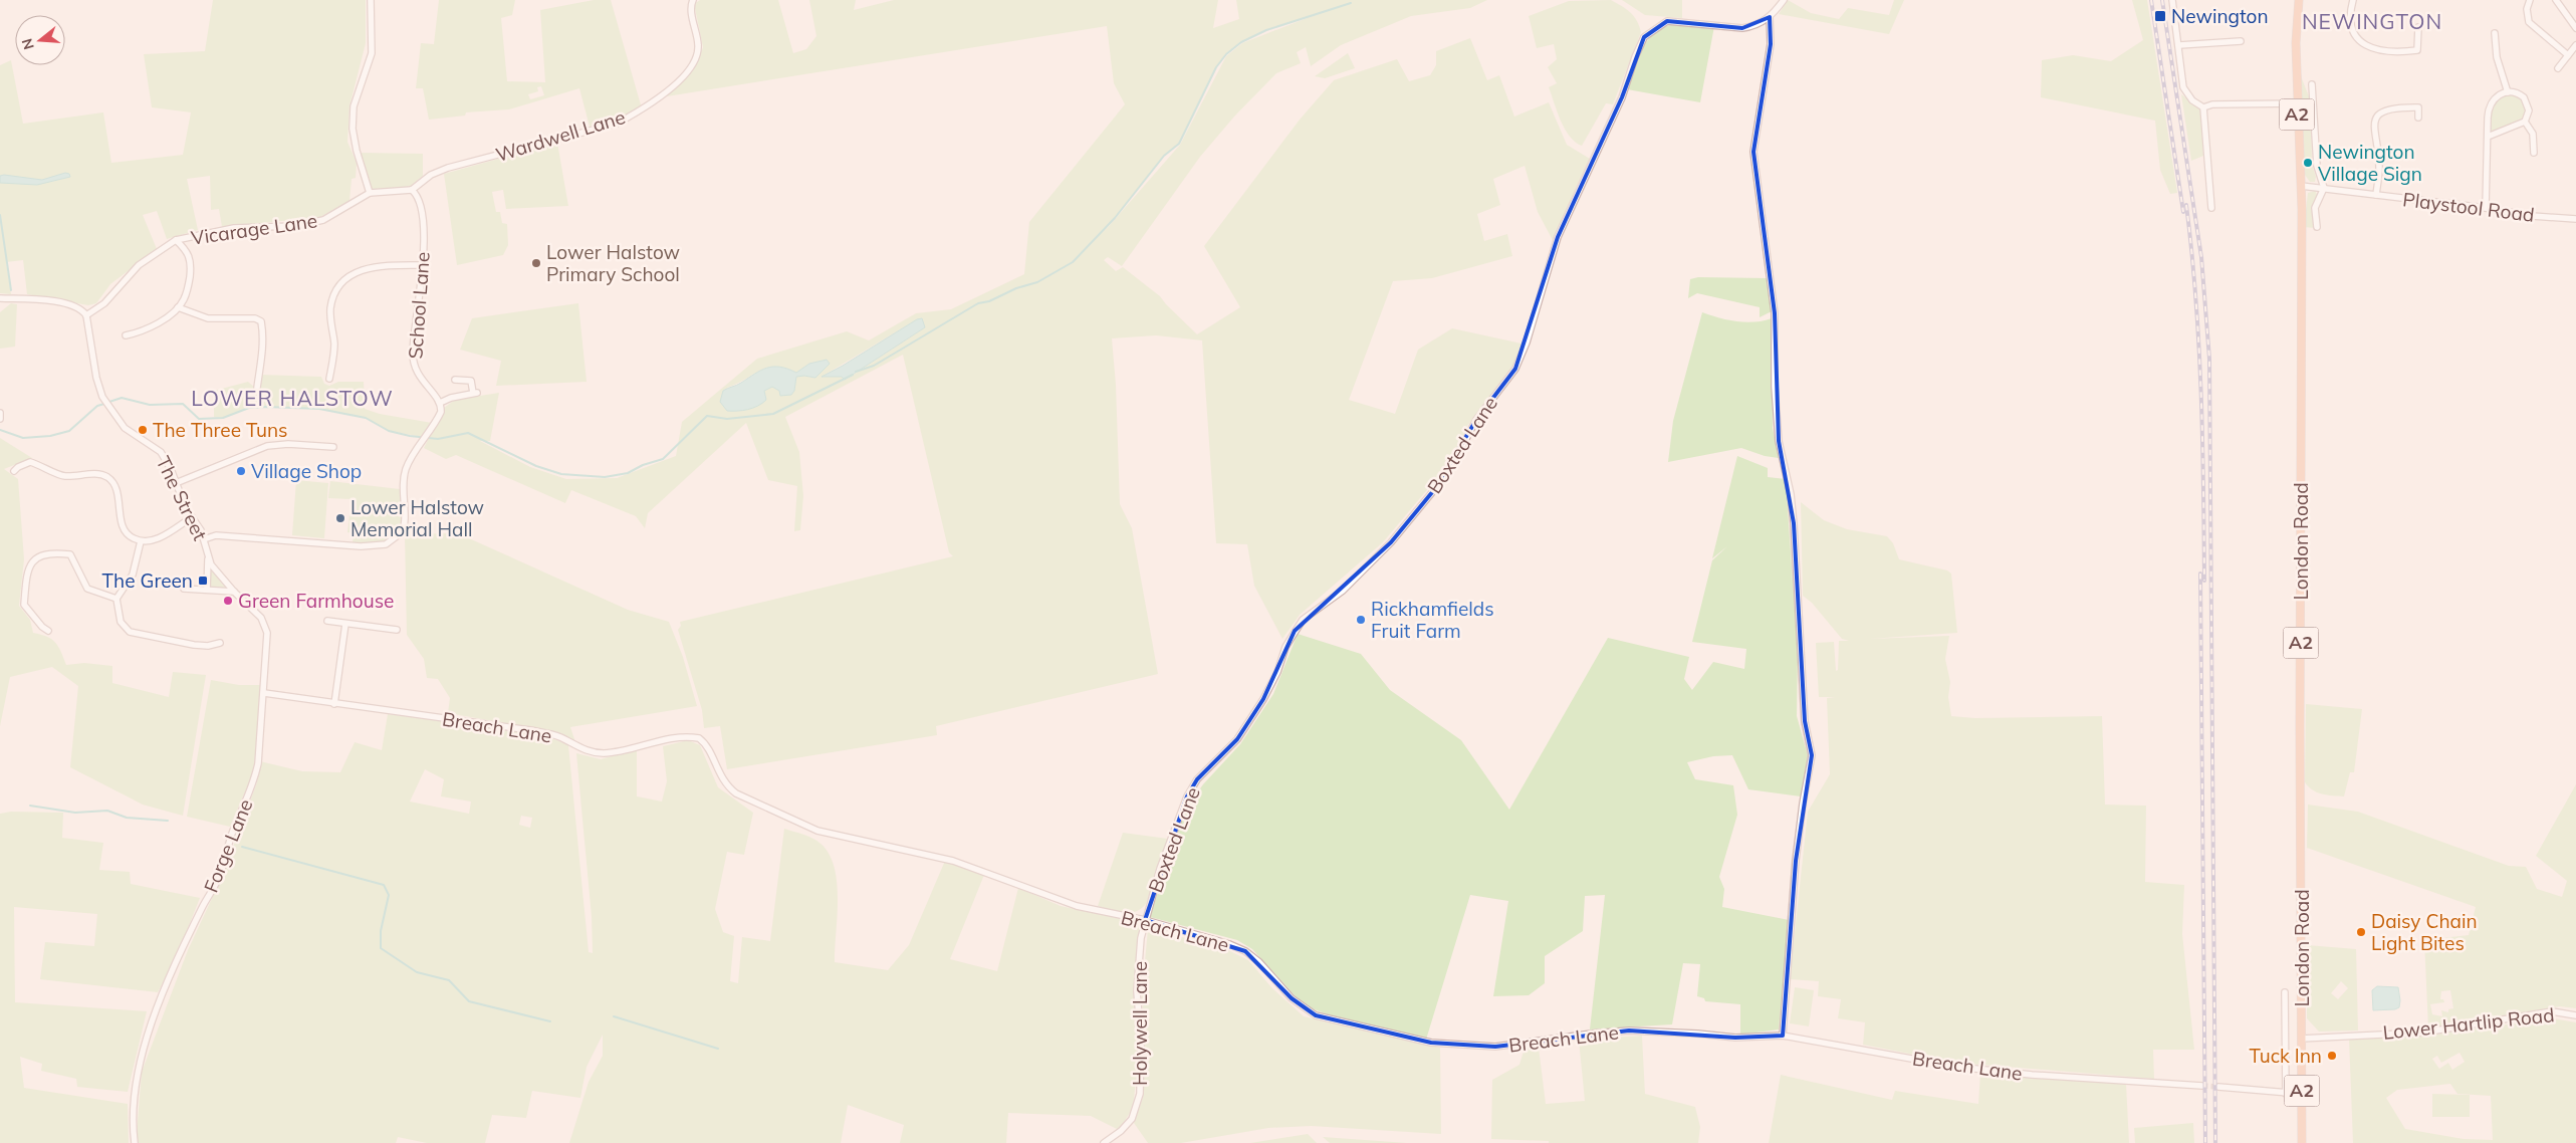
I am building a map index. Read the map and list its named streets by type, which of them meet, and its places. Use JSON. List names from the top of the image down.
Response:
{
  "streets": {
    "main road": ["A2", "London Road"],
    "street": [
      "Wardwell Lane",
      "Playstool Road",
      "Vicarage Lane",
      "School Lane",
      "Boxted Lane",
      "The Street",
      "Breach Lane",
      "Forge Lane",
      "Holywell Lane",
      "Lower Hartlip Road"
    ]
  },
  "crossings": [
    ["A2", "London Road"],
    ["A2", "Lower Hartlip Road"],
    ["Wardwell Lane", "Vicarage Lane"],
    ["Wardwell Lane", "School Lane"],
    ["Playstool Road", "London Road"],
    ["Vicarage Lane", "School Lane"],
    ["Vicarage Lane", "The Street"],
    ["Boxted Lane", "Breach Lane"],
    ["Boxted Lane", "Holywell Lane"],
    ["The Street", "Forge Lane"],
    ["London Road", "Lower Hartlip Road"],
    ["Breach Lane", "Forge Lane"],
    ["Breach Lane", "Holywell Lane"]
  ],
  "districts": ["NEWINGTON", "LOWER HALSTOW"],
  "places": {
    "transit": ["Newington", "The Green"],
    "other": [
      "Newington Village Sign",
      "Lower Halstow Primary School",
      "The Three Tuns",
      "Village Shop",
      "Lower Halstow Memorial Hall",
      "Green Farmhouse",
      "Rickhamfields Fruit Farm",
      "Daisy Chain Light Bites",
      "Tuck Inn"
    ]
  },
  "north": "left"
}
